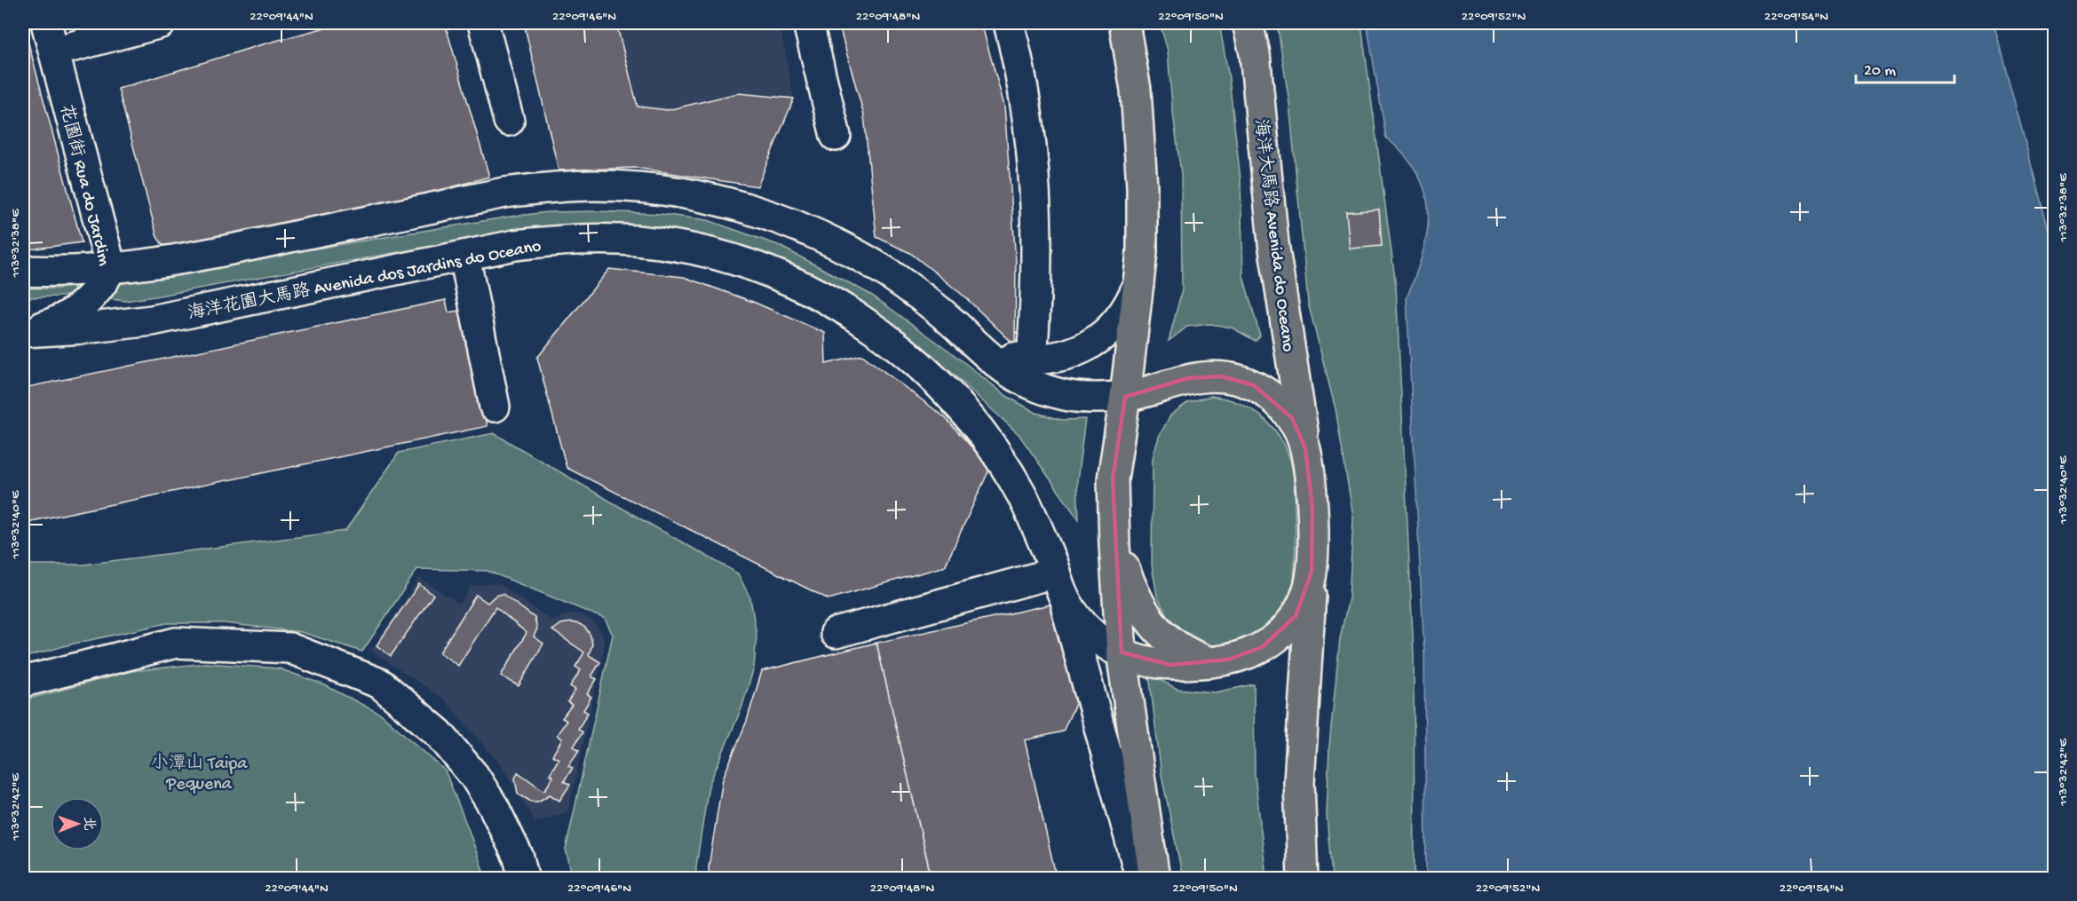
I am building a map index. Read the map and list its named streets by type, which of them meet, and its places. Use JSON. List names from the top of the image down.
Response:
{
  "streets": {
    "main road": ["海洋大馬路 Avenida do Oceano"],
    "street": ["花園街 Rua do Jardim", "海洋花園大馬路 Avenida dos Jardins do Oceano"]
  },
  "crossings": [
    ["花園街 Rua do Jardim", "海洋花園大馬路 Avenida dos Jardins do Oceano"]
  ],
  "parks": ["小潭山 Taipa Pequena"],
  "scale_bar": "20 m",
  "north": "right",
  "coordinates": [
    "22°09'44\"N",
    "22°09'46\"N",
    "22°09'48\"N",
    "22°09'50\"N",
    "22°09'52\"N",
    "22°09'54\"N",
    "113°32'38\"E",
    "113°32'40\"E",
    "113°32'42\"E"
  ]
}
